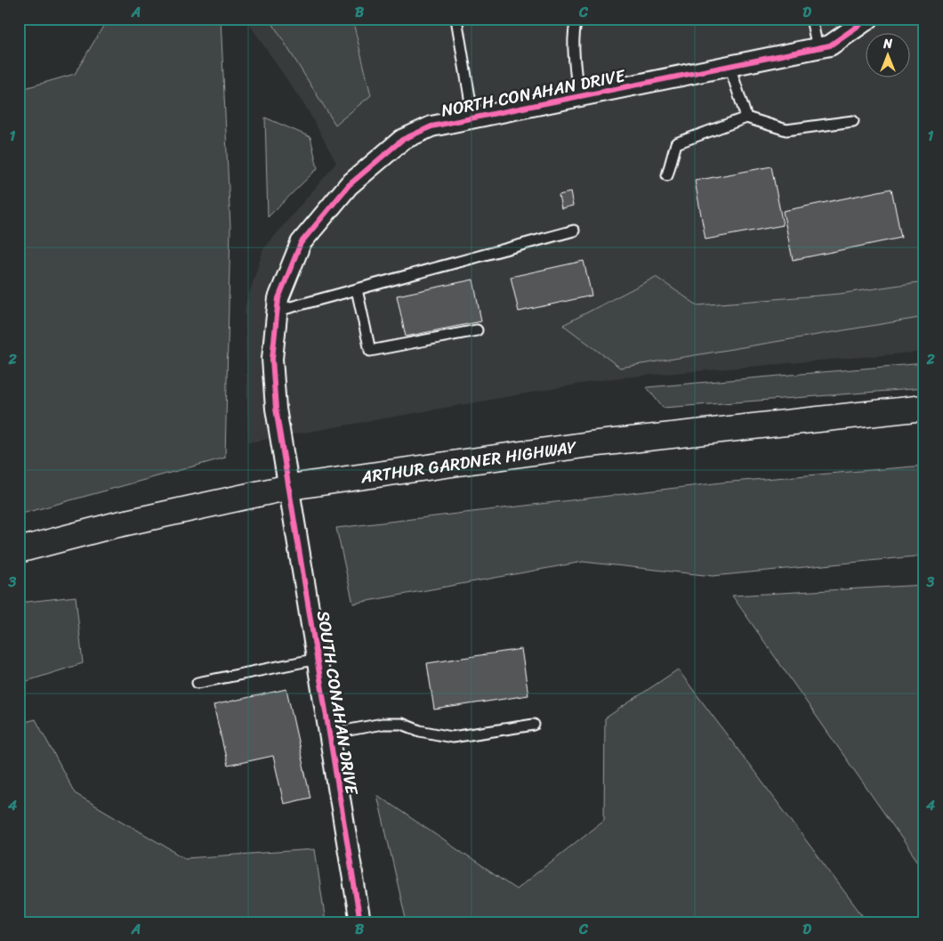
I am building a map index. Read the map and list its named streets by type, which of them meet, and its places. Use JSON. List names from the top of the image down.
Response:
{
  "streets": {
    "main road": ["ARTHUR GARDNER HIGHWAY"],
    "street": ["NORTH CONAHAN DRIVE", "SOUTH CONAHAN DRIVE"]
  },
  "crossings": [
    ["NORTH CONAHAN DRIVE", "ARTHUR GARDNER HIGHWAY"],
    ["NORTH CONAHAN DRIVE", "SOUTH CONAHAN DRIVE"],
    ["ARTHUR GARDNER HIGHWAY", "SOUTH CONAHAN DRIVE"]
  ],
  "north": "top",
  "grid": {
    "columns": [
      "A",
      "B",
      "C",
      "D"
    ],
    "rows": [
      "1",
      "2",
      "3",
      "4"
    ]
  }
}
